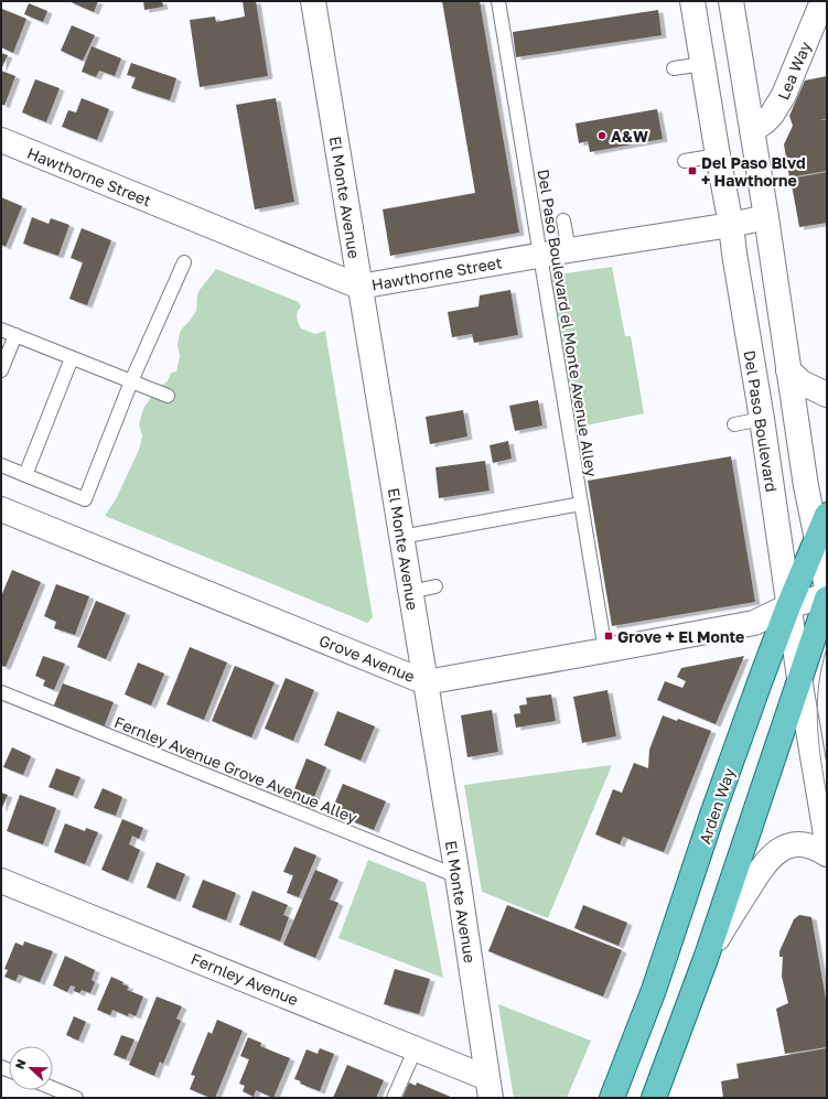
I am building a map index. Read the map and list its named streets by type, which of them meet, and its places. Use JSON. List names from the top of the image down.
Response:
{
  "streets": {
    "main road": [
      "Lea Way",
      "Hawthorne Street",
      "El Monte Avenue",
      "Del Paso Boulevard",
      "Grove Avenue",
      "Arden Way",
      "Fernley Avenue"
    ],
    "lane": ["Del Paso Boulevard el Monte Avenue Alley", "Fernley Avenue Grove Avenue Alley"]
  },
  "crossings": [
    ["Hawthorne Street", "El Monte Avenue"],
    ["Hawthorne Street", "Del Paso Boulevard el Monte Avenue Alley"],
    ["Hawthorne Street", "Del Paso Boulevard"],
    ["El Monte Avenue", "Grove Avenue"],
    ["El Monte Avenue", "Fernley Avenue Grove Avenue Alley"],
    ["El Monte Avenue", "Fernley Avenue"],
    ["Del Paso Boulevard el Monte Avenue Alley", "Grove Avenue"],
    ["Del Paso Boulevard", "Grove Avenue"],
    ["Del Paso Boulevard", "Arden Way"],
    ["Grove Avenue", "Arden Way"]
  ],
  "places": {
    "other": ["A&W"],
    "transit": ["Del Paso Blvd + Hawthorne", "Grove + El Monte"]
  },
  "north": "left"
}
